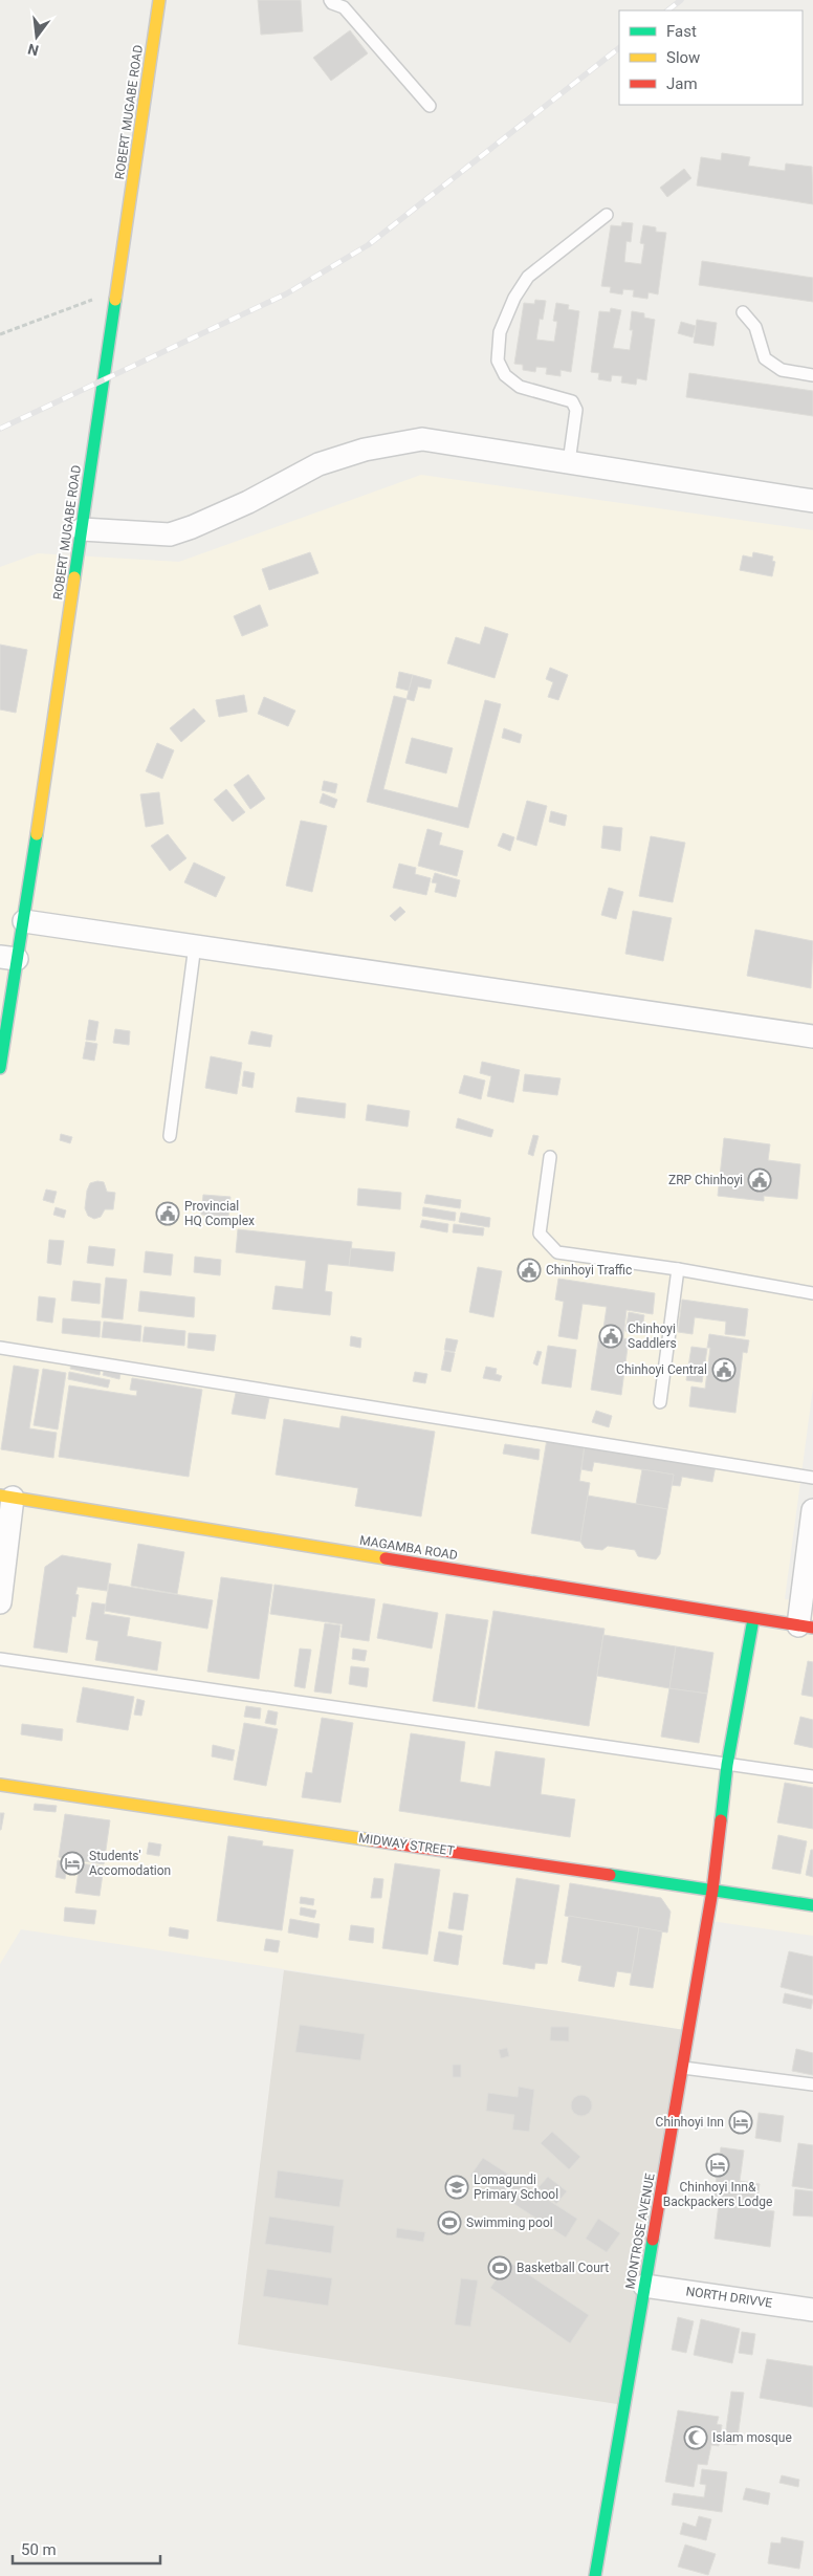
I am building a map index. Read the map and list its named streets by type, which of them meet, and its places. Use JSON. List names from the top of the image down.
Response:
{
  "streets": {
    "main road": [
      "ROBERT MUGABE ROAD",
      "MAGAMBA ROAD",
      "MIDWAY STREET",
      "MONTROSE AVENUE"
    ],
    "street": ["NORTH DRIVVE"]
  },
  "crossings": [
    ["MAGAMBA ROAD", "MONTROSE AVENUE"],
    ["MIDWAY STREET", "MONTROSE AVENUE"],
    ["MONTROSE AVENUE", "NORTH DRIVVE"]
  ],
  "places": {
    "public building": [
      "ZRP Chinhoyi",
      "Provincial HQ Complex",
      "Chinhoyi Traffic",
      "Chinhoyi Saddlers",
      "Chinhoyi Central"
    ],
    "hotel": ["Students' Accomodation", "Chinhoyi Inn", "Chinhoyi Inn& Backpackers Lodge"],
    "school or university": ["Lomagundi Primary School"],
    "sports": ["Swimming pool", "Basketball Court"],
    "mosque": ["Islam mosque"]
  },
  "legend": ["Fast", "Slow", "Jam"],
  "scale_bar": "50 m",
  "north": "bottom"
}
